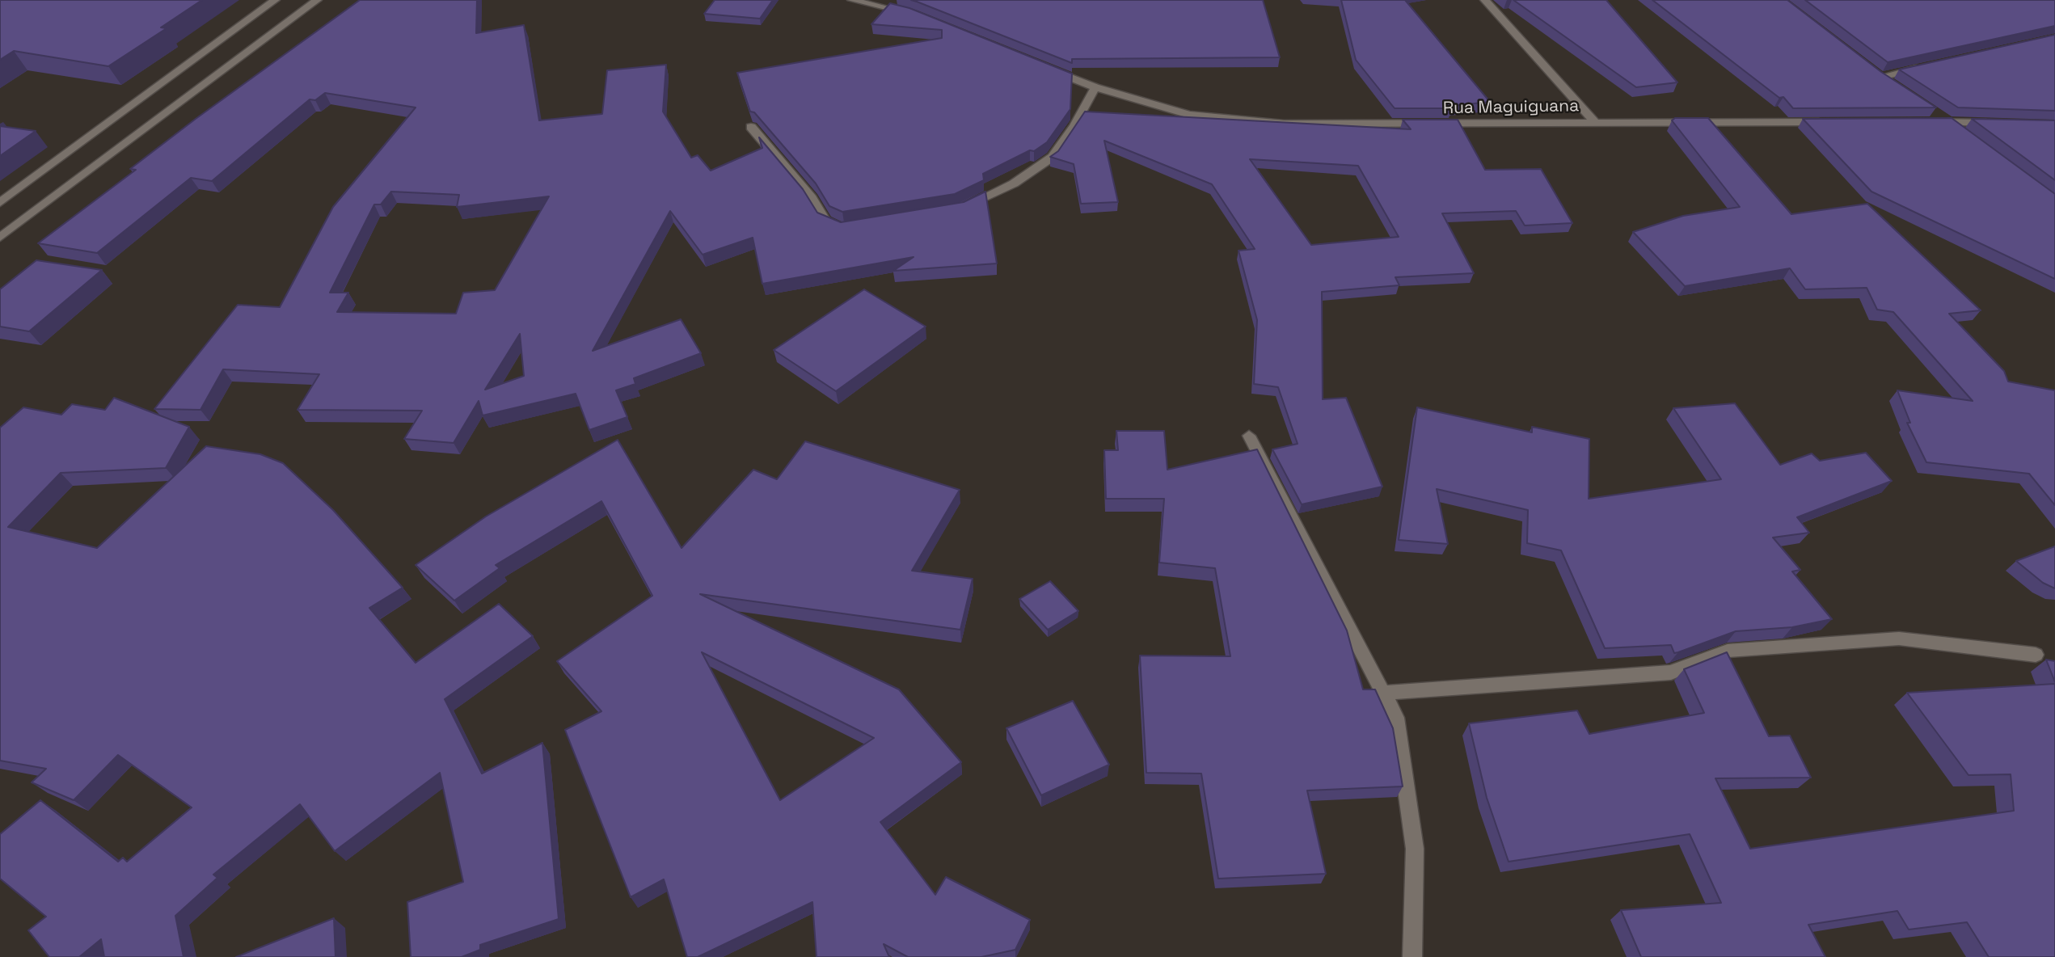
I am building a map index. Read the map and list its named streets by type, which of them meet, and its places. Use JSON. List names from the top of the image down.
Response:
{
  "streets": {
    "street": ["Rua Maguiguana"]
  }
}
